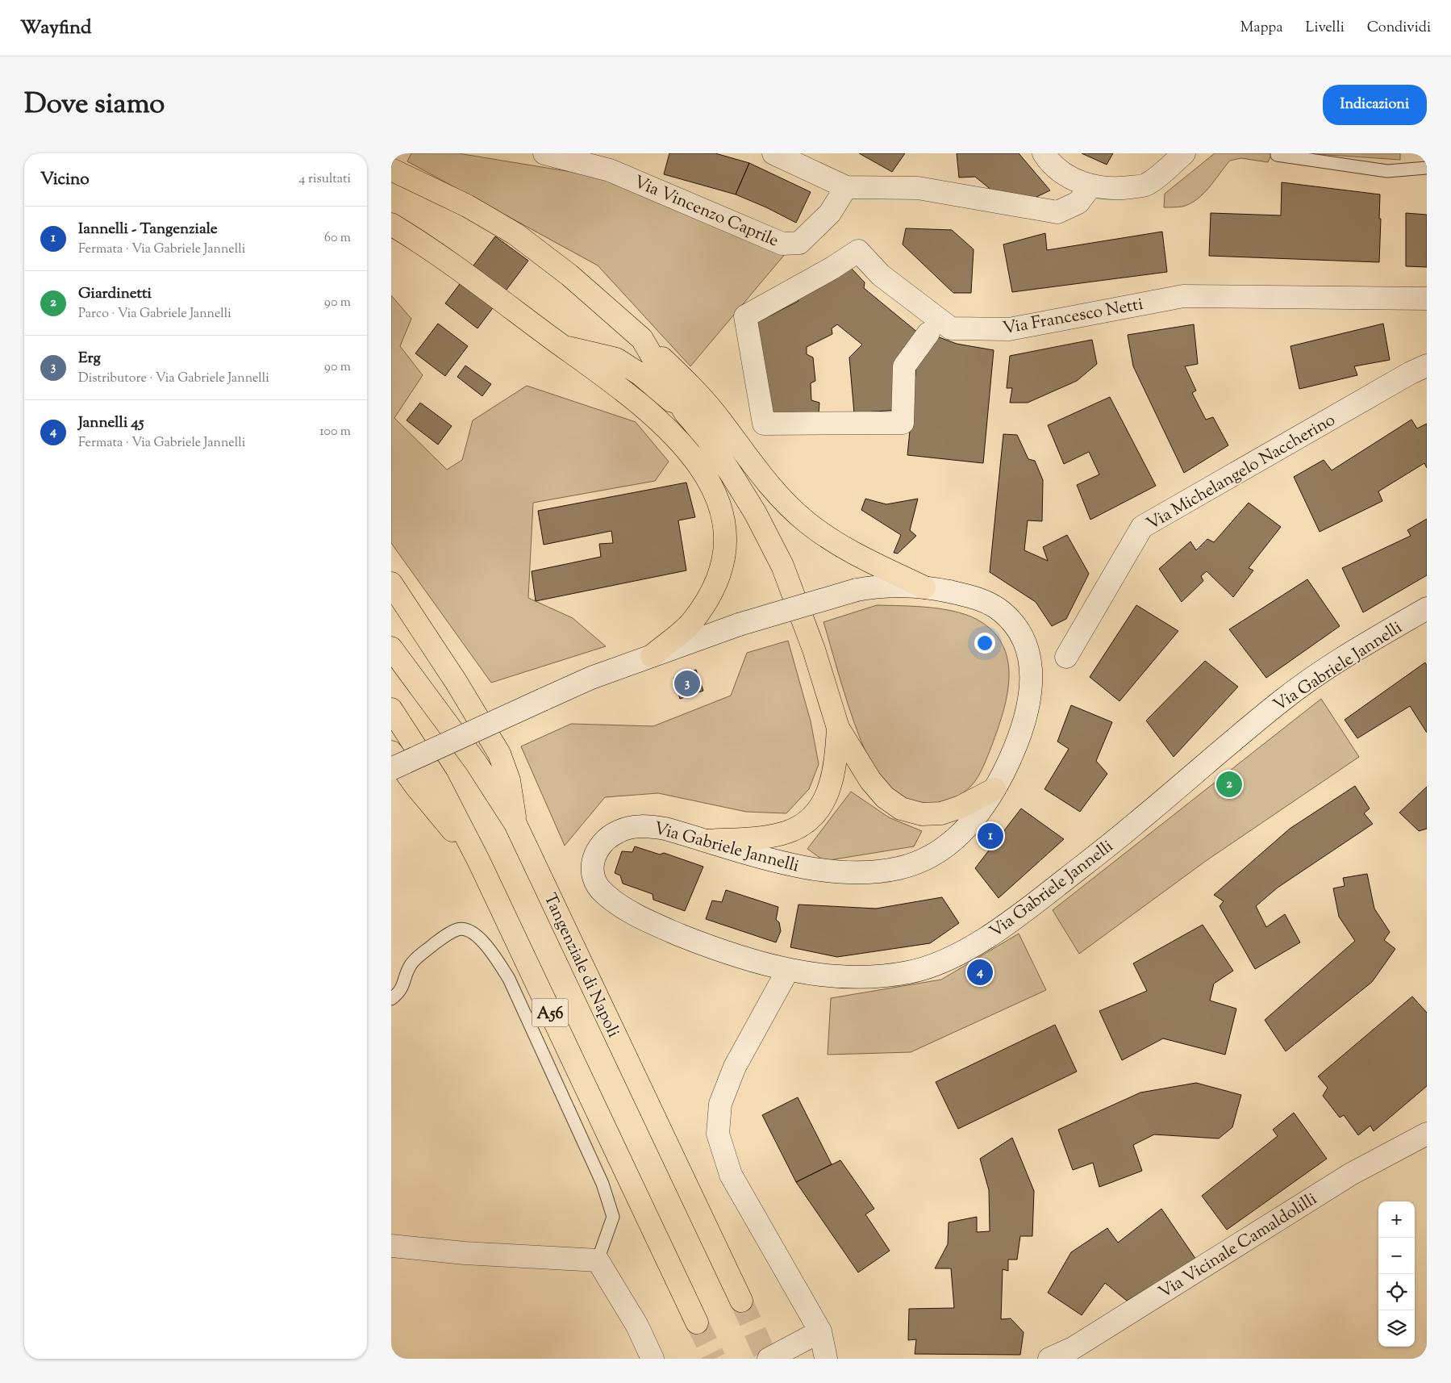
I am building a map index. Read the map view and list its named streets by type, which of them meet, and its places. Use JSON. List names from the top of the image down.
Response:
{
  "streets": {
    "highway": ["Tangenziale di Napoli", "A56"],
    "street": [
      "Via Vincenzo Caprile",
      "Via Francesco Netti",
      "Via Michelangelo Naccherino",
      "Via Gabriele Jannelli",
      "Via Vicinale Camaldolilli"
    ]
  },
  "page": {
    "header": "Wayfind",
    "nav": ["Mappa", "Livelli", "Condividi"],
    "title": "Dove siamo",
    "buttons": "Indicazioni",
    "heading": ["Vicino", "4 risultati"],
    "list": [
      {
        "mark": "1",
        "name": "Iannelli - Tangenziale",
        "note": "Fermata · Via Gabriele Jannelli",
        "value": "60 m"
      },
      {
        "mark": "2",
        "name": "Giardinetti",
        "note": "Parco · Via Gabriele Jannelli",
        "value": "90 m"
      },
      {
        "mark": "3",
        "name": "Erg",
        "note": "Distributore · Via Gabriele Jannelli",
        "value": "90 m"
      },
      {
        "mark": "4",
        "name": "Jannelli 45",
        "note": "Fermata · Via Gabriele Jannelli",
        "value": "100 m"
      }
    ],
    "pins": [
      "3",
      "2",
      "1",
      "4"
    ],
    "map_buttons": ["+", "−"]
  }
}
